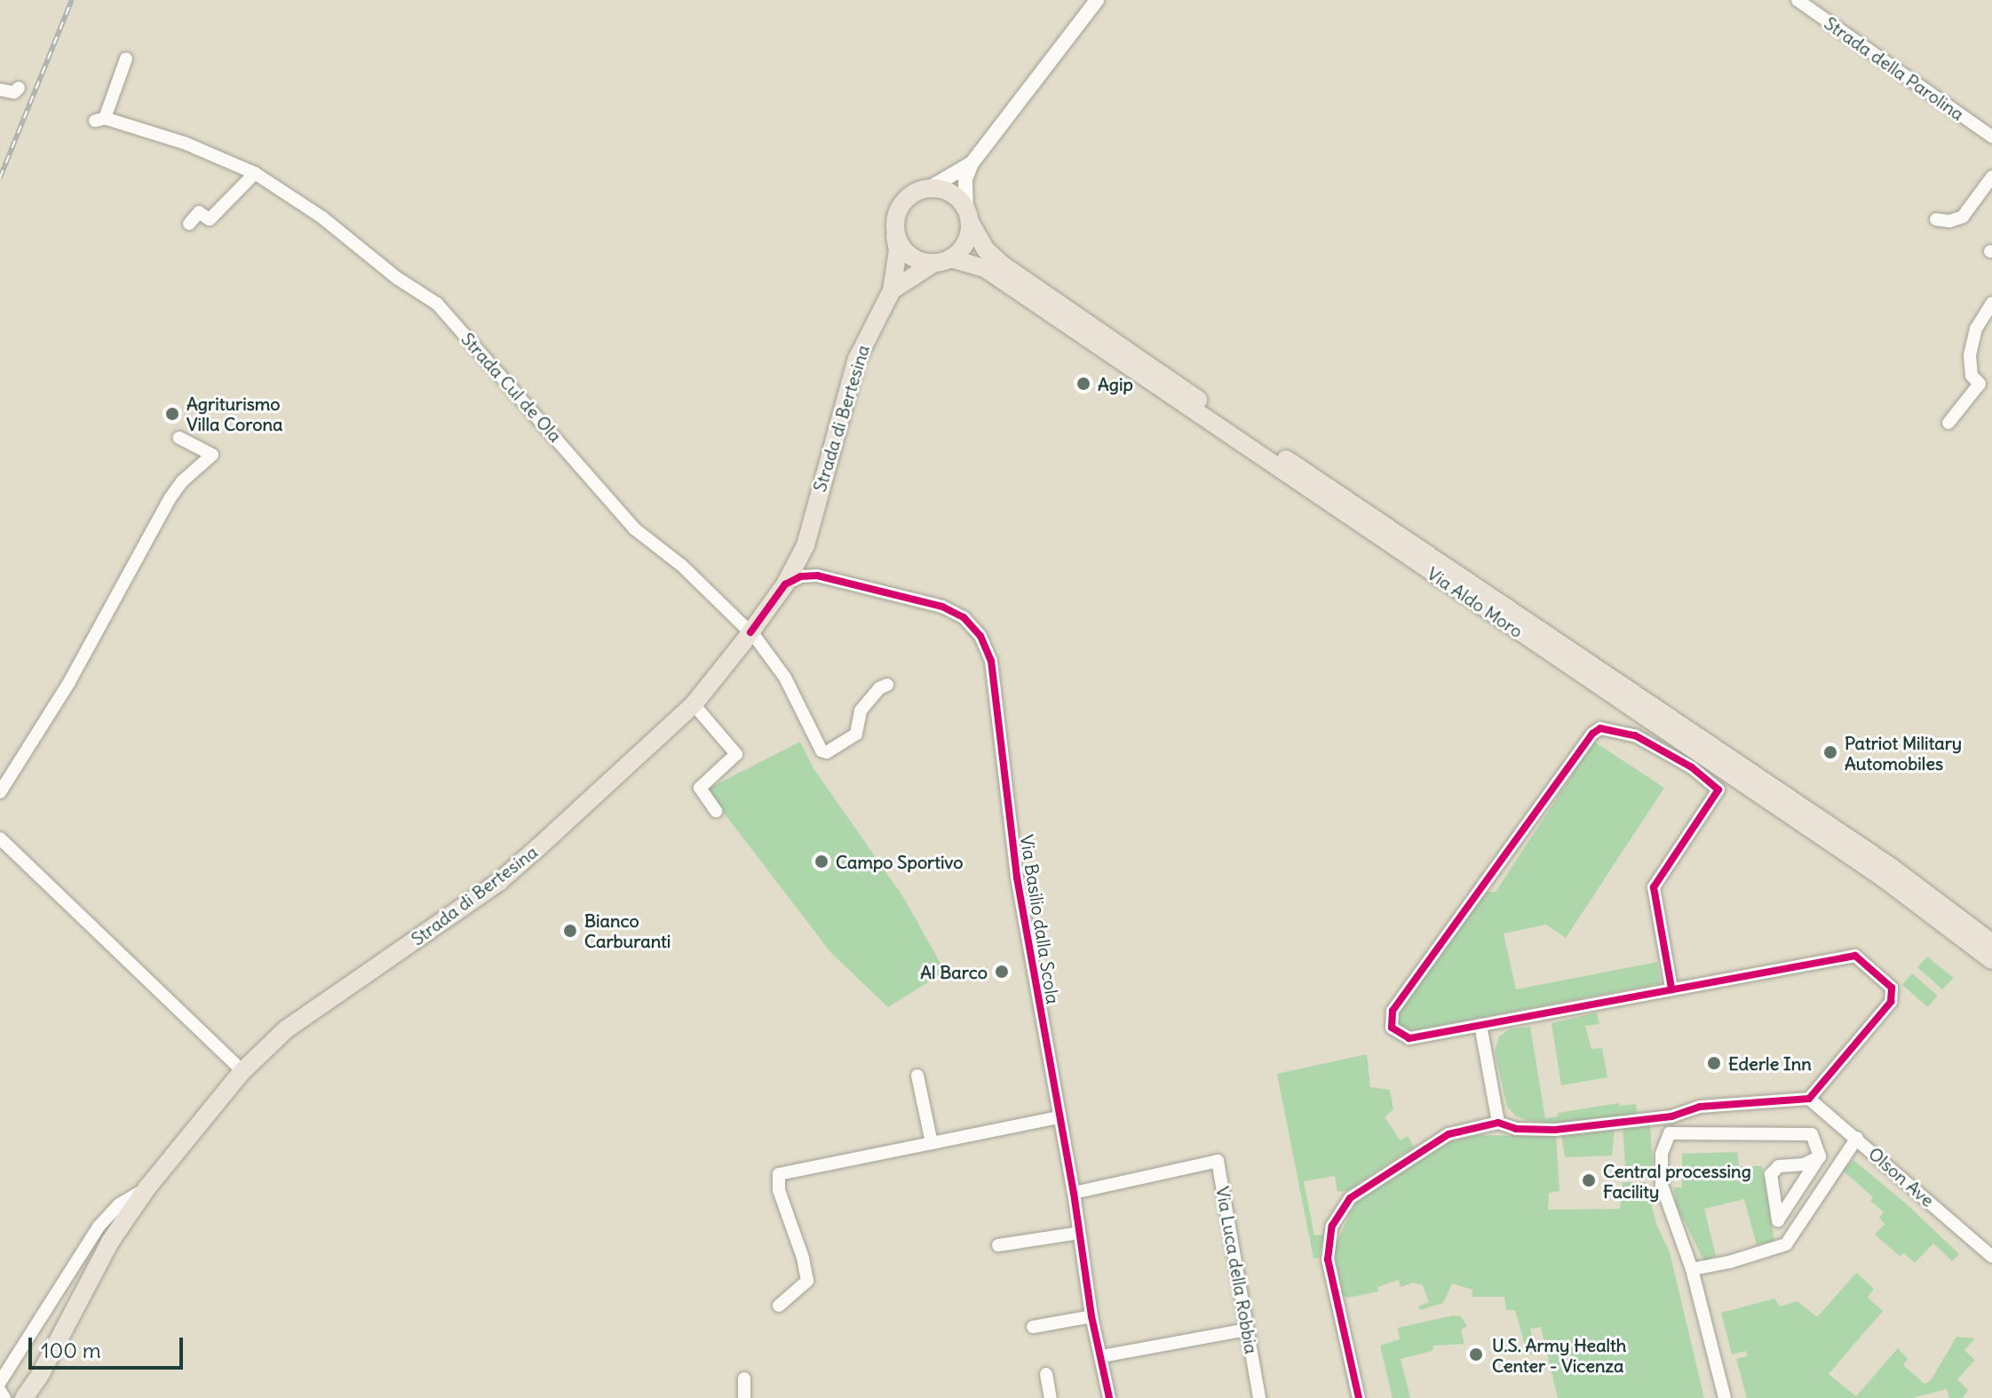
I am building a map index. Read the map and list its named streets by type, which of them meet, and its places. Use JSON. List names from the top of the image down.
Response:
{
  "streets": {
    "main road": ["Strada di Bertesina", "Via Aldo Moro"],
    "street": [
      "Strada della Parolina",
      "Strada Cul de Ola",
      "Via Basilio dalla Scola",
      "Olson Ave",
      "Via Luca della Robbia"
    ]
  },
  "crossings": [
    ["Strada Cul de Ola", "Strada di Bertesina"],
    ["Strada di Bertesina", "Via Aldo Moro"],
    ["Strada di Bertesina", "Via Basilio dalla Scola"],
    ["Via Basilio dalla Scola", "Via Luca della Robbia"]
  ],
  "places": [
    "Agip",
    "Agriturismo Villa Corona",
    "Patriot Military Automobiles",
    "Campo Sportivo",
    "Bianco Carburanti",
    "Al Barco",
    "Ederle Inn",
    "Central processing Facility",
    "U.S. Army Health Center - Vicenza"
  ],
  "scale_bar": "100 m"
}
